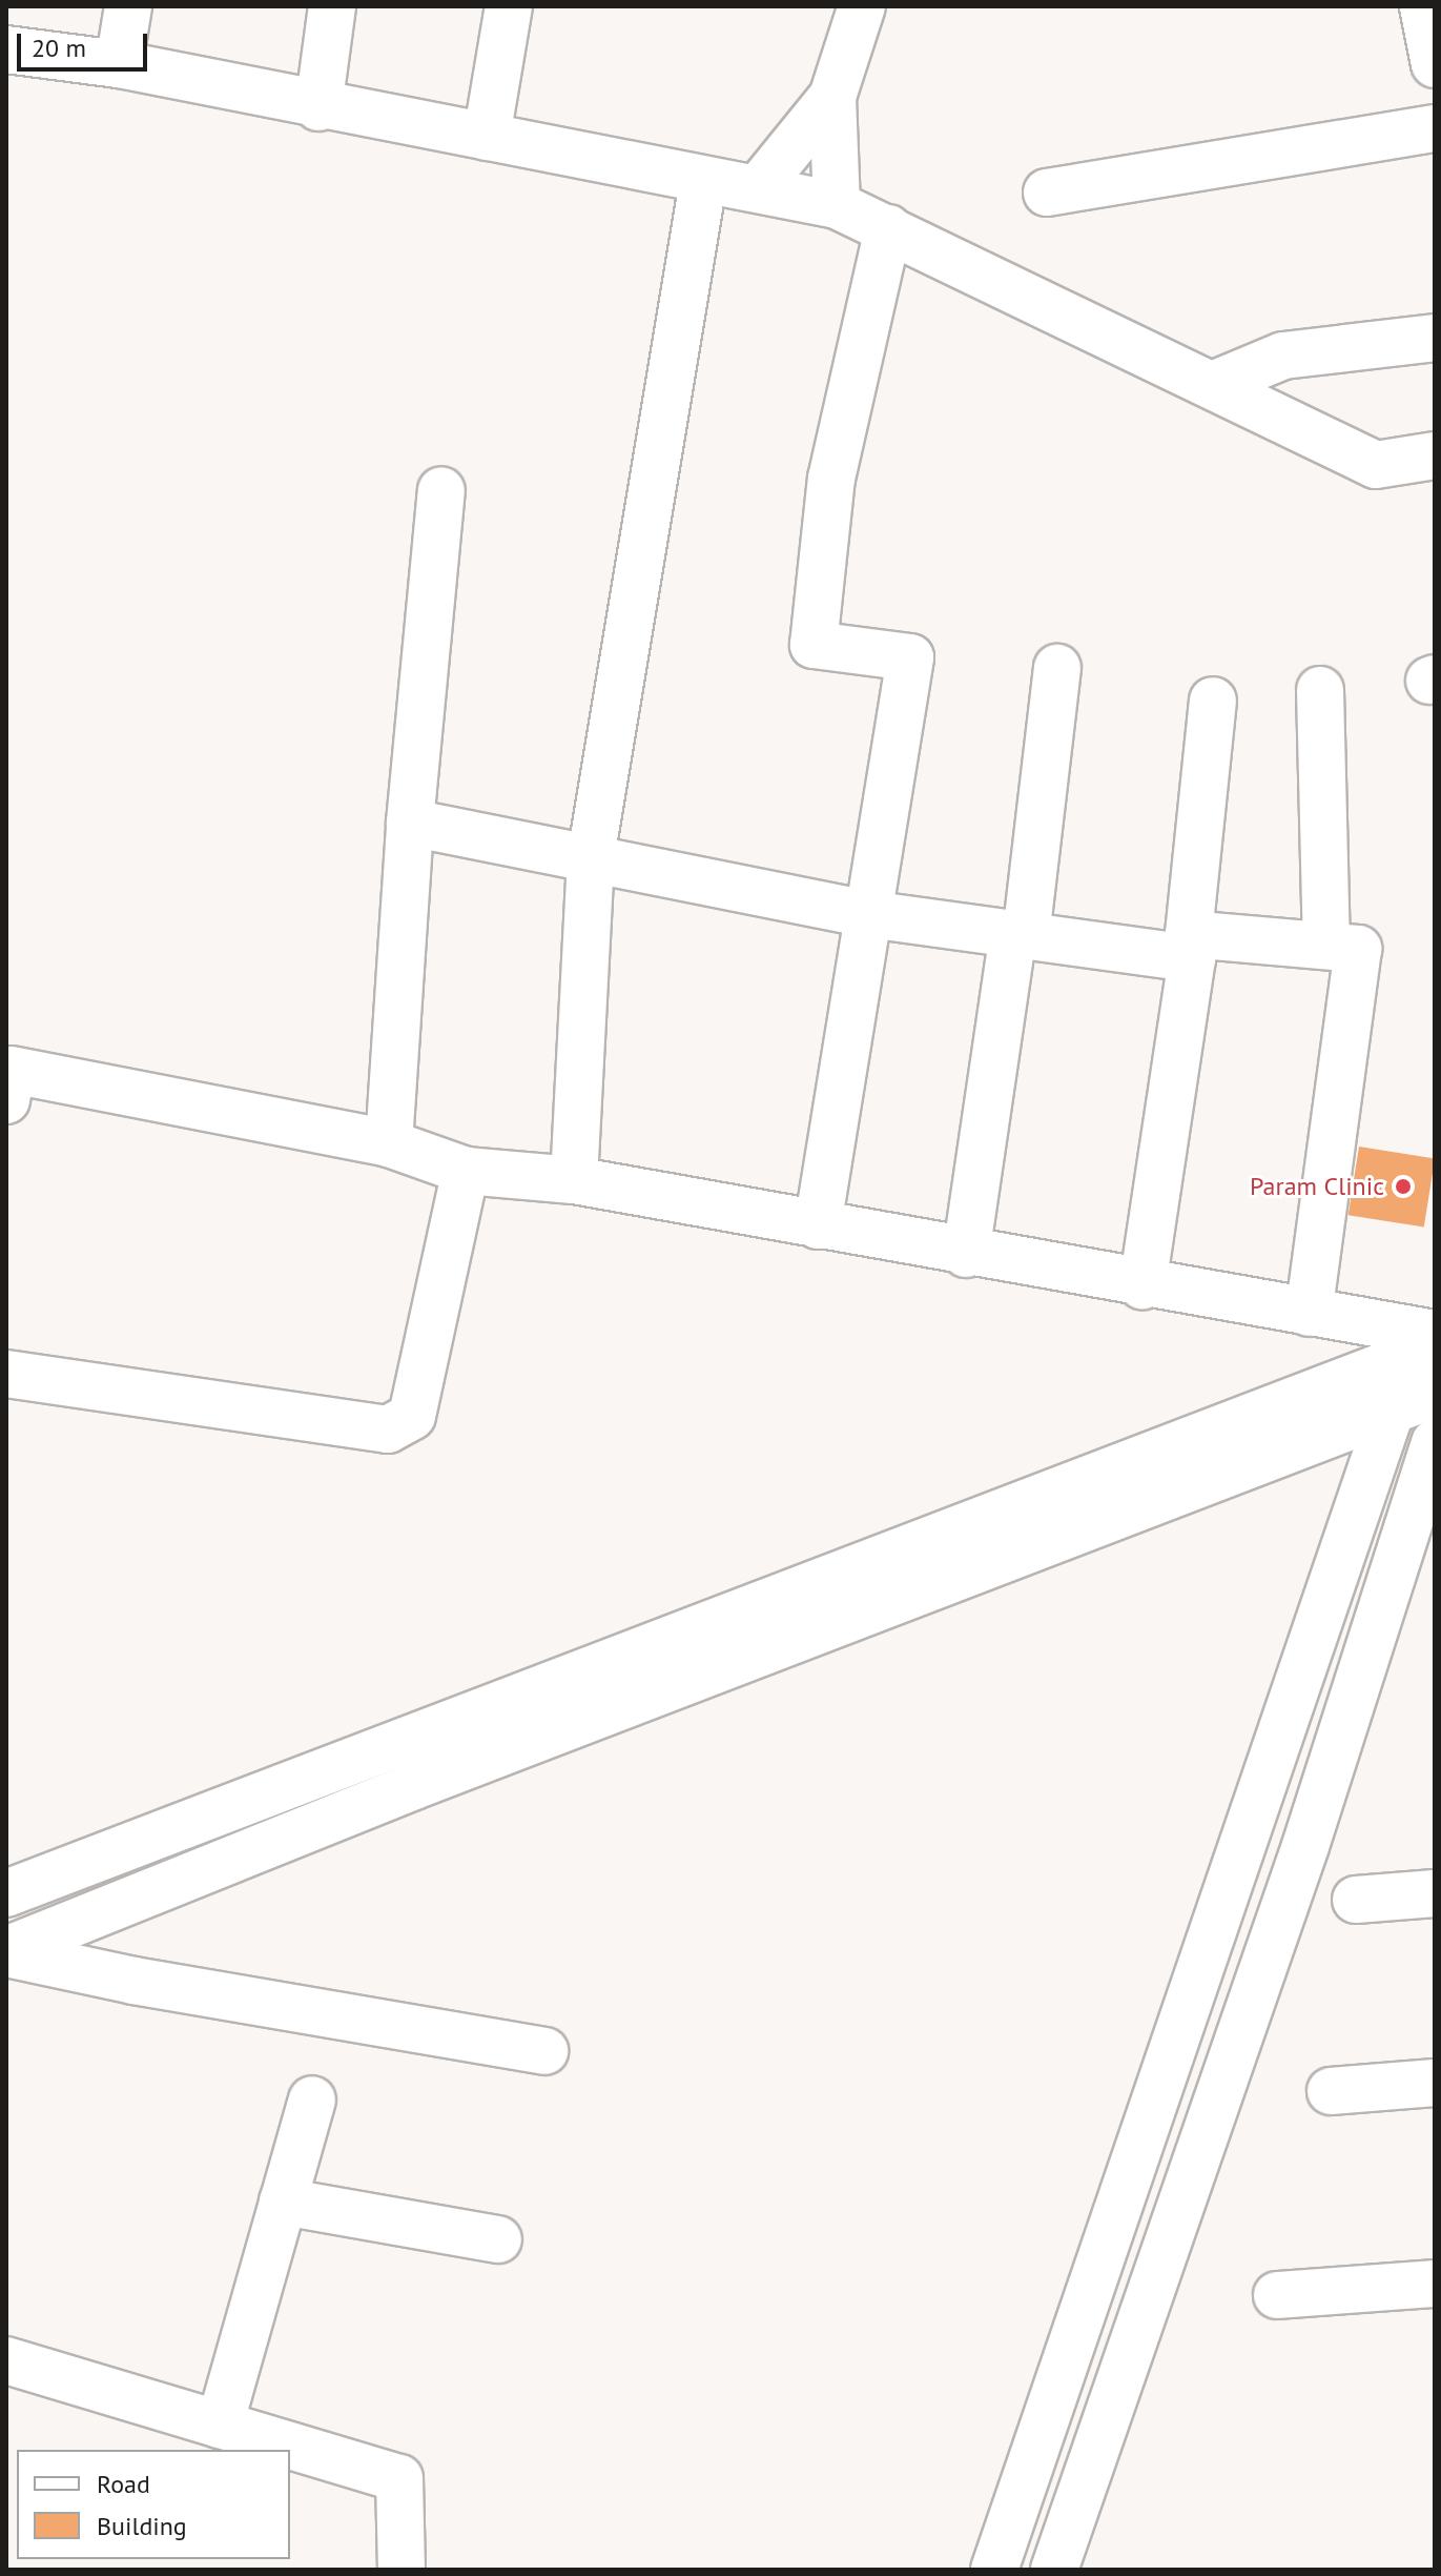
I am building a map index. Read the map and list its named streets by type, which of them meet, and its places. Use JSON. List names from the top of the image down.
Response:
{
  "places": ["Param Clinic"],
  "legend": ["Road", "Building"],
  "scale_bar": "20 m"
}
